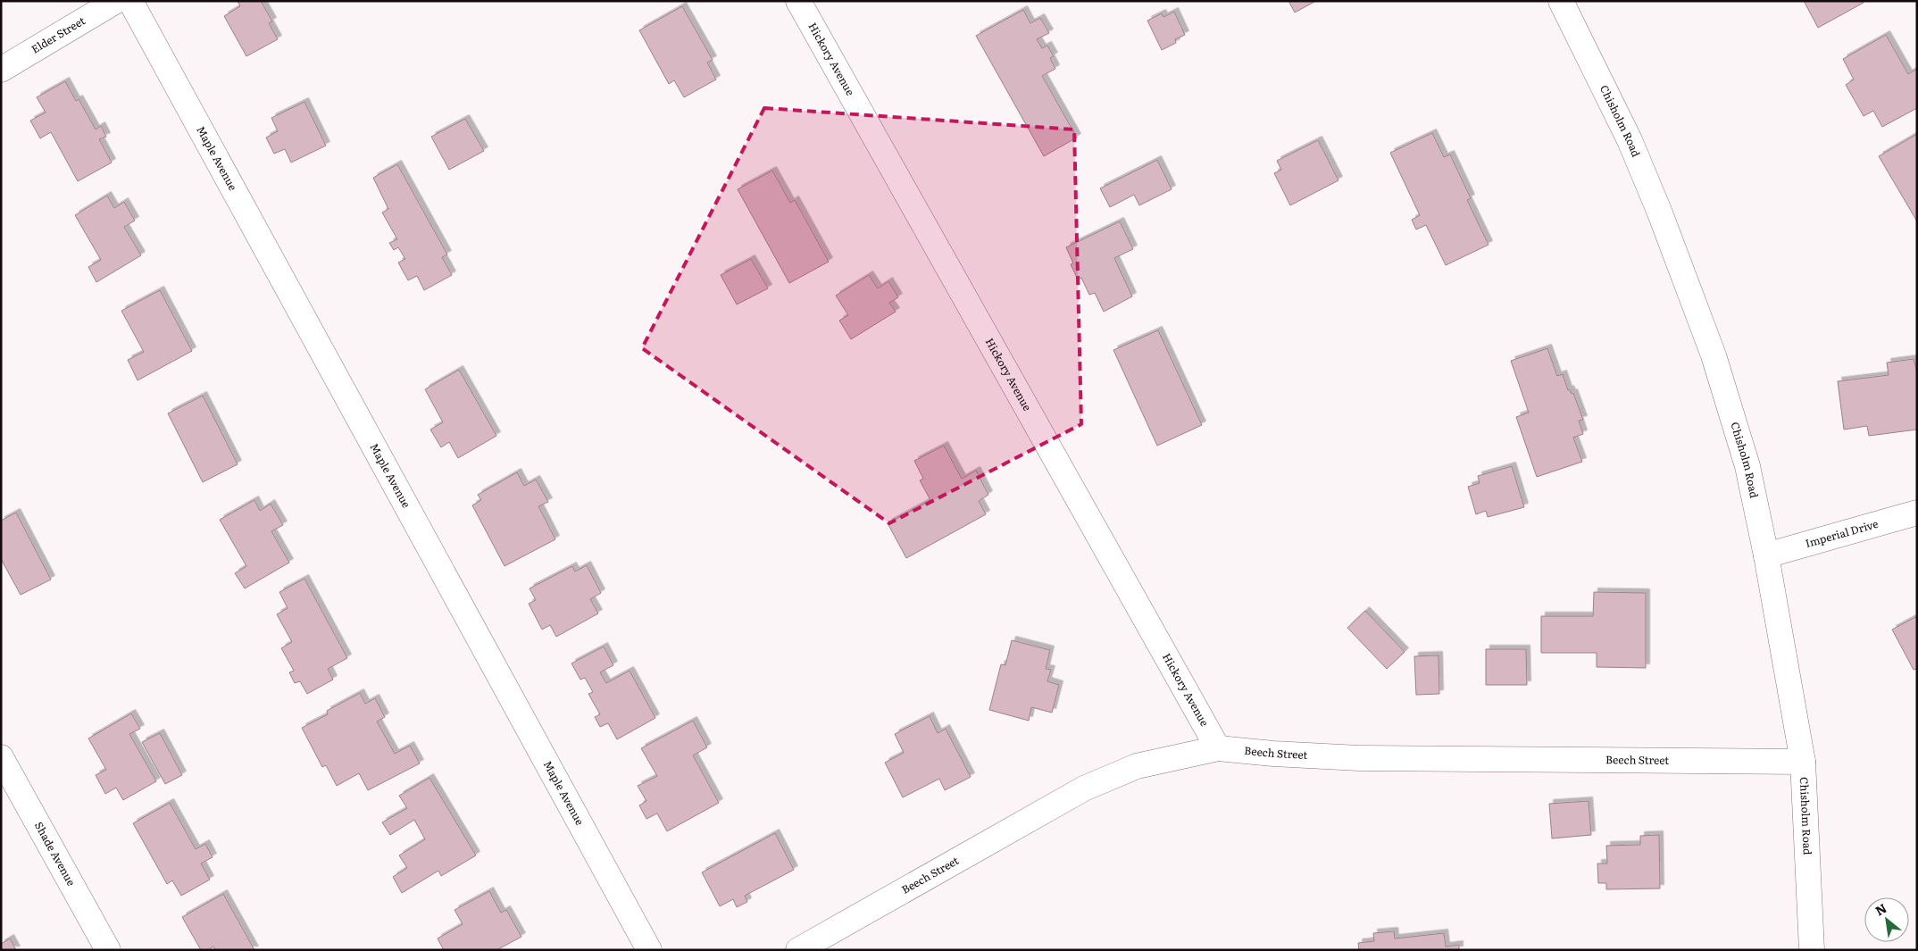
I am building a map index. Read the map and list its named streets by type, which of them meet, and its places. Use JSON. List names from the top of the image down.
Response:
{
  "streets": {
    "street": [
      "Elder Street",
      "Hickory Avenue",
      "Chisholm Road",
      "Maple Avenue",
      "Imperial Drive",
      "Beech Street",
      "Shade Avenue"
    ]
  },
  "crossings": [
    ["Hickory Avenue", "Beech Street"],
    ["Chisholm Road", "Imperial Drive"],
    ["Chisholm Road", "Beech Street"]
  ],
  "north": "top left"
}
